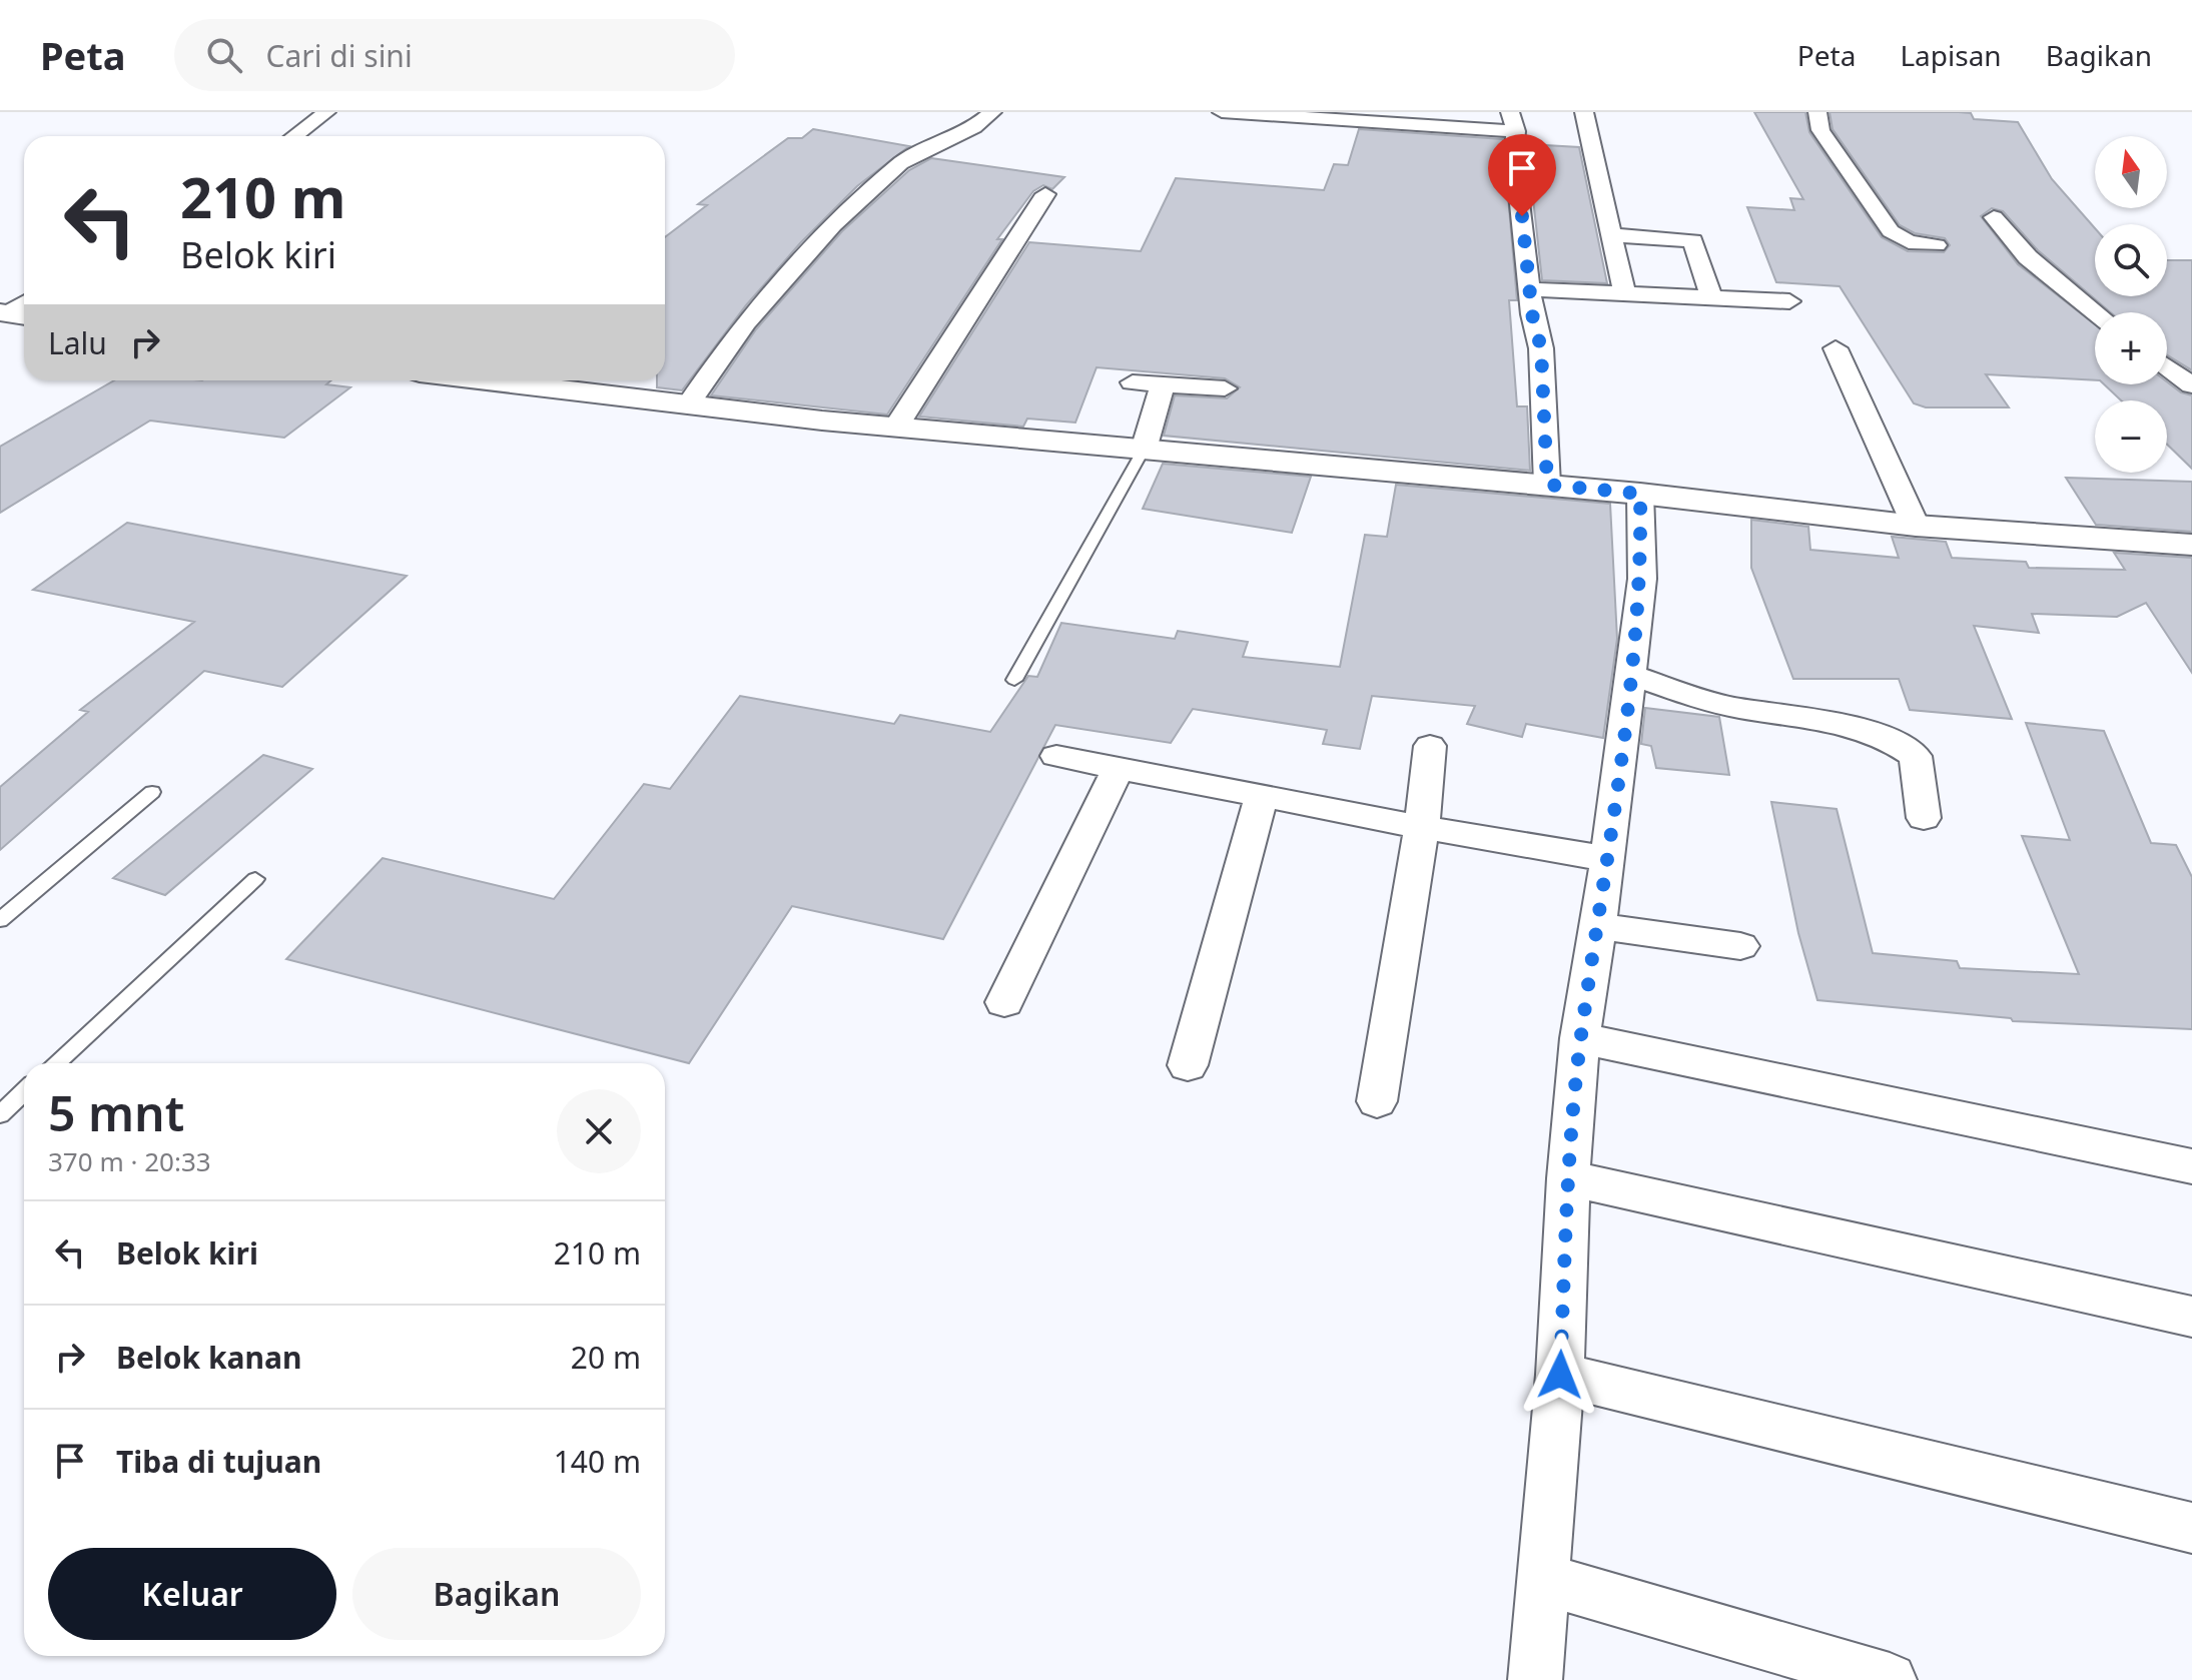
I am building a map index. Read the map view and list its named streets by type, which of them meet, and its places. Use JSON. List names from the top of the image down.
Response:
{
  "north": "top",
  "page": {
    "header": "Peta",
    "search": "Cari di sini",
    "nav": ["Peta", "Lapisan", "Bagikan"],
    "map_buttons": ["+", "−"],
    "turn": ["210 m", "Belok kiri"],
    "then": "Lalu",
    "heading": ["5 mnt", "370 m · 20:33"],
    "list": [
      {
        "name": "Belok kiri",
        "value": "210 m"
      },
      {
        "name": "Belok kanan",
        "value": "20 m"
      },
      {
        "name": "Tiba di tujuan",
        "value": "140 m"
      }
    ],
    "buttons": ["Keluar", "Bagikan"]
  }
}
